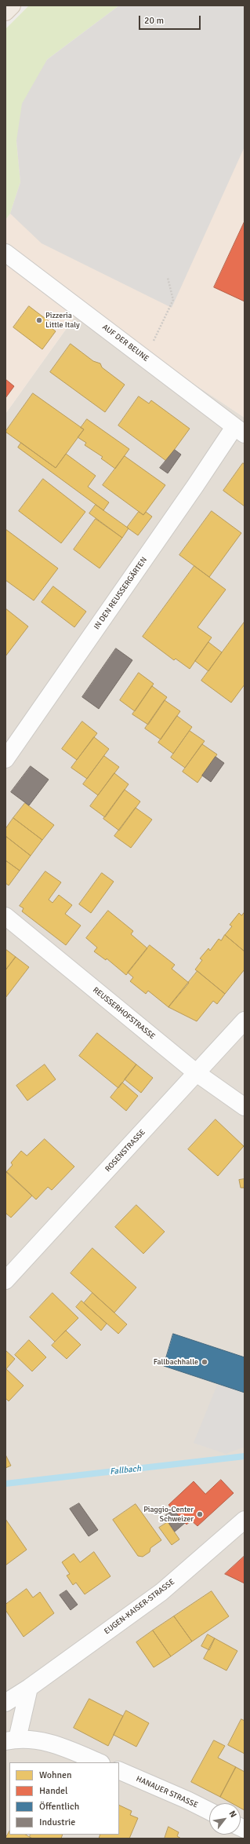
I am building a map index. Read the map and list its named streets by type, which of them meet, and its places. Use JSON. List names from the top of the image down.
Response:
{
  "streets": {
    "street": [
      "AUF DER BEUNE",
      "IN DEN REUSSERGÄRTEN",
      "REUSSERHOFSTRASSE",
      "ROSENSTRASSE",
      "EUGEN-KAISER-STRASSE",
      "HANAUER STRASSE"
    ]
  },
  "crossings": [
    ["AUF DER BEUNE", "IN DEN REUSSERGÄRTEN"],
    ["REUSSERHOFSTRASSE", "ROSENSTRASSE"]
  ],
  "water": ["Fallbach"],
  "places": ["Pizzeria Little Italy", "Fallbachhalle", "Piaggio-Center Schweizer"],
  "legend": [
    "Wohnen",
    "Handel",
    "Öffentlich",
    "Industrie"
  ],
  "scale_bar": "20 m",
  "north": "top right"
}
